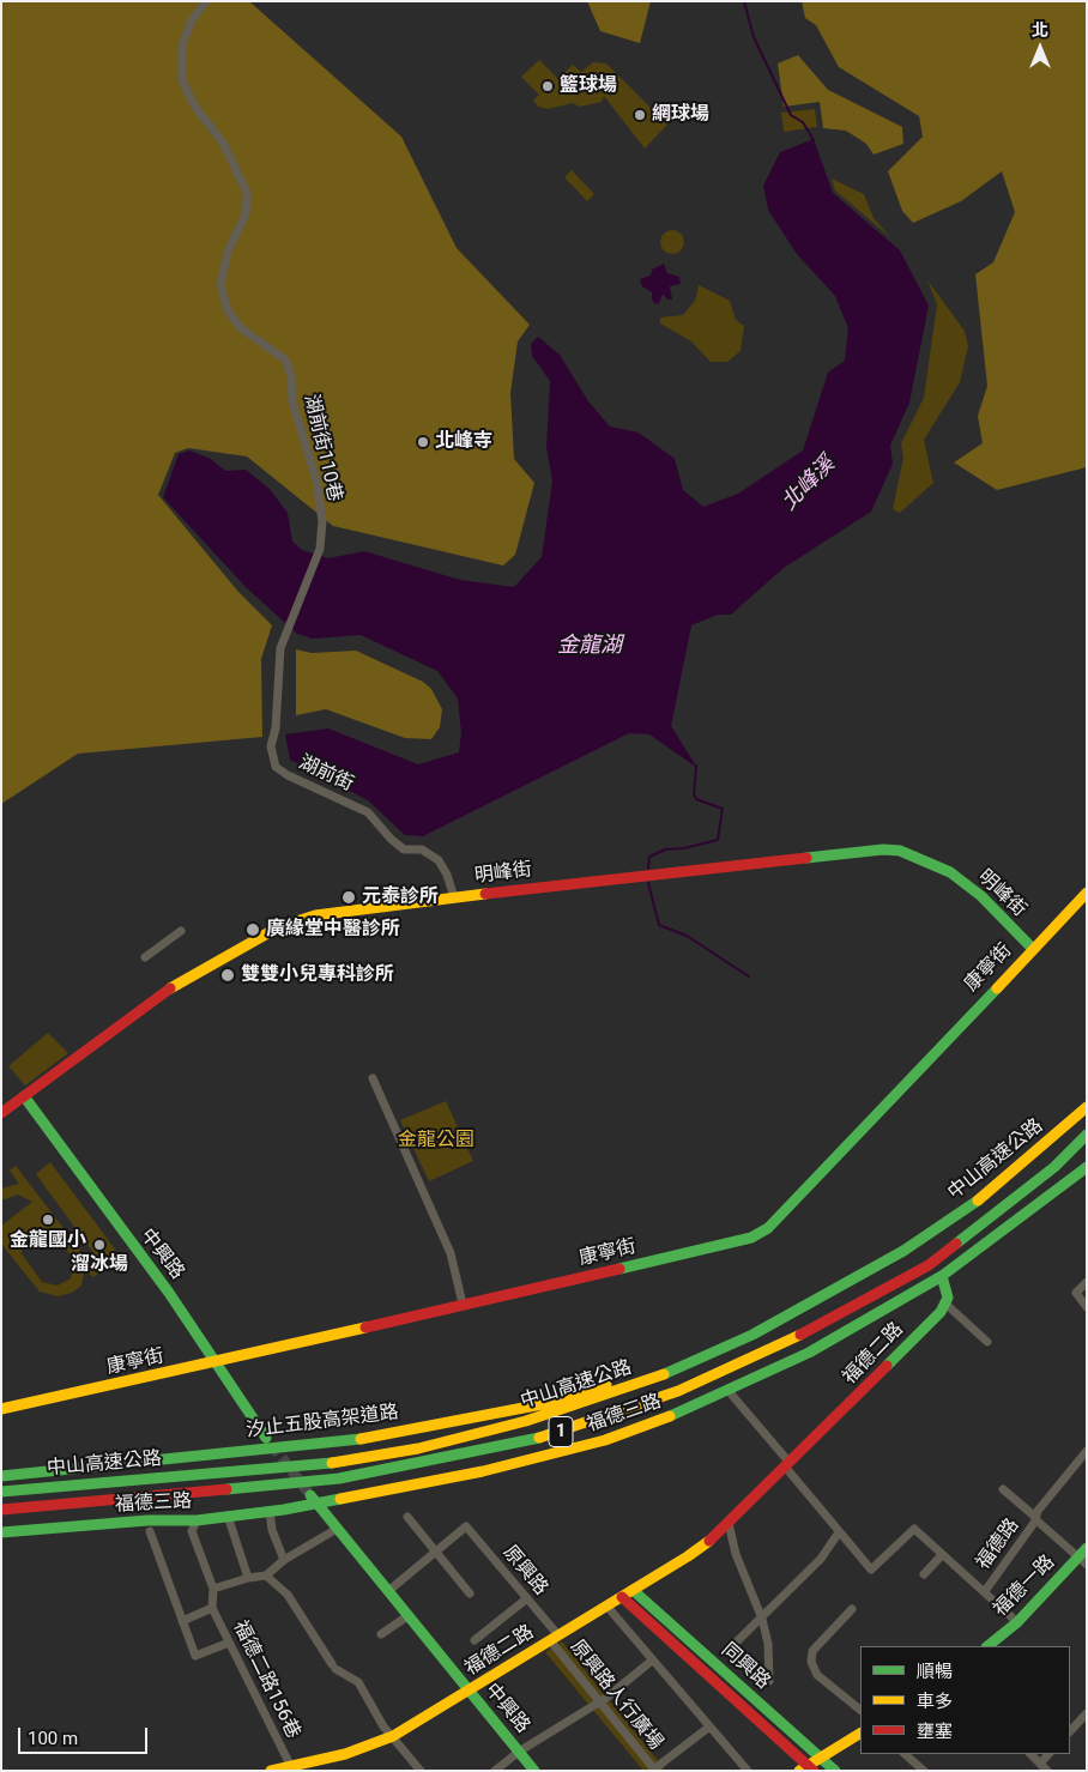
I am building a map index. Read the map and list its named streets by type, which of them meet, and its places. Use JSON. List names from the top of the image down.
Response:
{
  "streets": {
    "main road": [
      "明峰街",
      "康寧街",
      "中山高速公路",
      "中興路",
      "福德二路",
      "福德三路",
      "汐止五股高架道路",
      "1",
      "福德一路",
      "同興路"
    ],
    "street": [
      "湖前街110巷",
      "湖前街",
      "福德路",
      "原興路",
      "福德二路156巷",
      "原興路人行廣場"
    ]
  },
  "crossings": [
    ["湖前街110巷", "湖前街"],
    ["湖前街", "明峰街"],
    ["明峰街", "康寧街"],
    ["明峰街", "中興路"],
    ["康寧街", "中興路"],
    ["中山高速公路", "汐止五股高架道路"],
    ["中興路", "福德二路"],
    ["中興路", "福德三路"],
    ["福德二路", "原興路"],
    ["福德二路", "同興路"],
    ["福德二路", "福德二路156巷"],
    ["福德二路", "原興路人行廣場"],
    ["原興路", "原興路人行廣場"]
  ],
  "water": ["北峰溪", "金龍湖"],
  "parks": ["金龍公園"],
  "places": [
    "籃球場",
    "網球場",
    "北峰寺",
    "元泰診所",
    "廣緣堂中醫診所",
    "雙雙小兒專科診所",
    "金龍國小",
    "溜冰場"
  ],
  "legend": ["順暢", "車多", "壅塞"],
  "scale_bar": "100 m",
  "north": "top"
}
